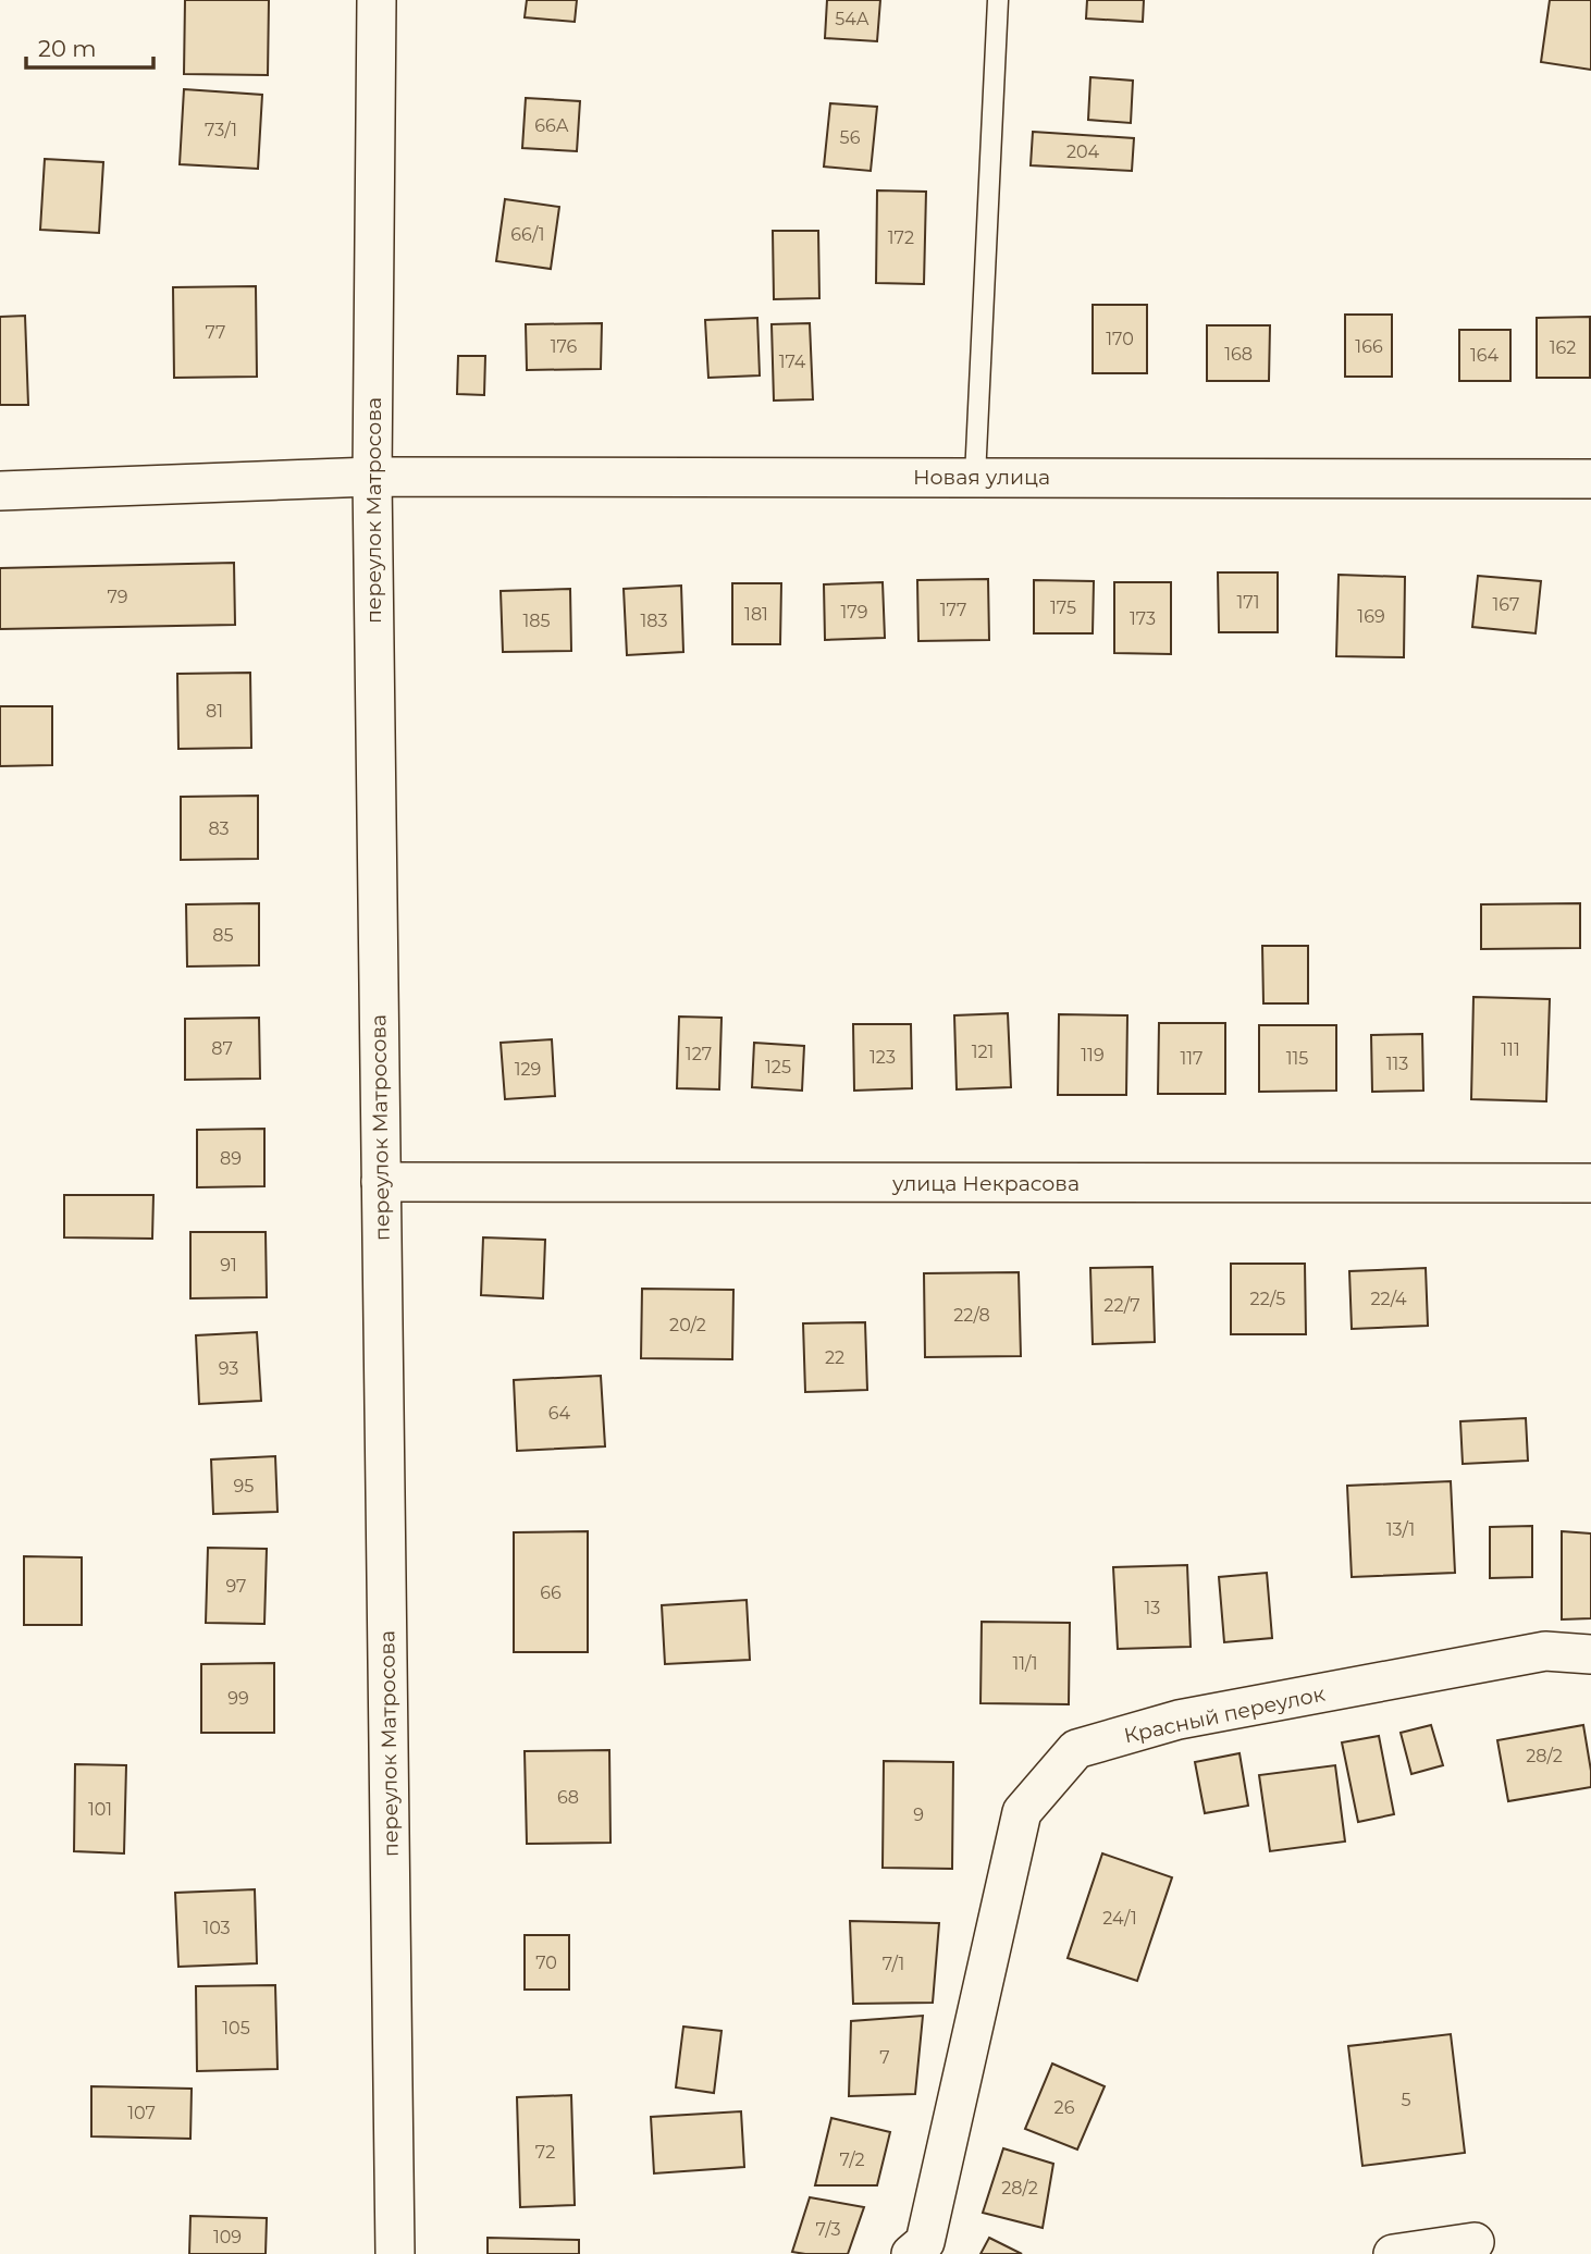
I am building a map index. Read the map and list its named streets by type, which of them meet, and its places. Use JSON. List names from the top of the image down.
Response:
{
  "streets": {
    "street": [
      "Новая улица",
      "переулок Матросова",
      "улица Некрасова",
      "Красный переулок"
    ]
  },
  "crossings": [
    ["Новая улица", "переулок Матросова"],
    ["переулок Матросова", "улица Некрасова"]
  ],
  "house_numbers": [
    "54А",
    "66А",
    "73/1",
    "56",
    "204",
    "66/1",
    "172",
    "77",
    "170",
    "176",
    "166",
    "162",
    "168",
    "164",
    "174",
    "79",
    "171",
    "167",
    "175",
    "177",
    "179",
    "181",
    "169",
    "173",
    "185",
    "183",
    "81",
    "83",
    "85",
    "87",
    "111",
    "121",
    "127",
    "119",
    "123",
    "117",
    "115",
    "113",
    "125",
    "129",
    "89",
    "91",
    "22/5",
    "22/4",
    "22/7",
    "22/8",
    "20/2",
    "22",
    "93",
    "64",
    "95",
    "13/1",
    "97",
    "66",
    "13",
    "11/1",
    "99",
    "28/2",
    "68",
    "101",
    "9",
    "24/1",
    "103",
    "70",
    "7/1",
    "105",
    "7",
    "5",
    "26",
    "107",
    "72",
    "7/2",
    "28/2",
    "7/3",
    "109"
  ],
  "scale_bar": "20 m"
}
